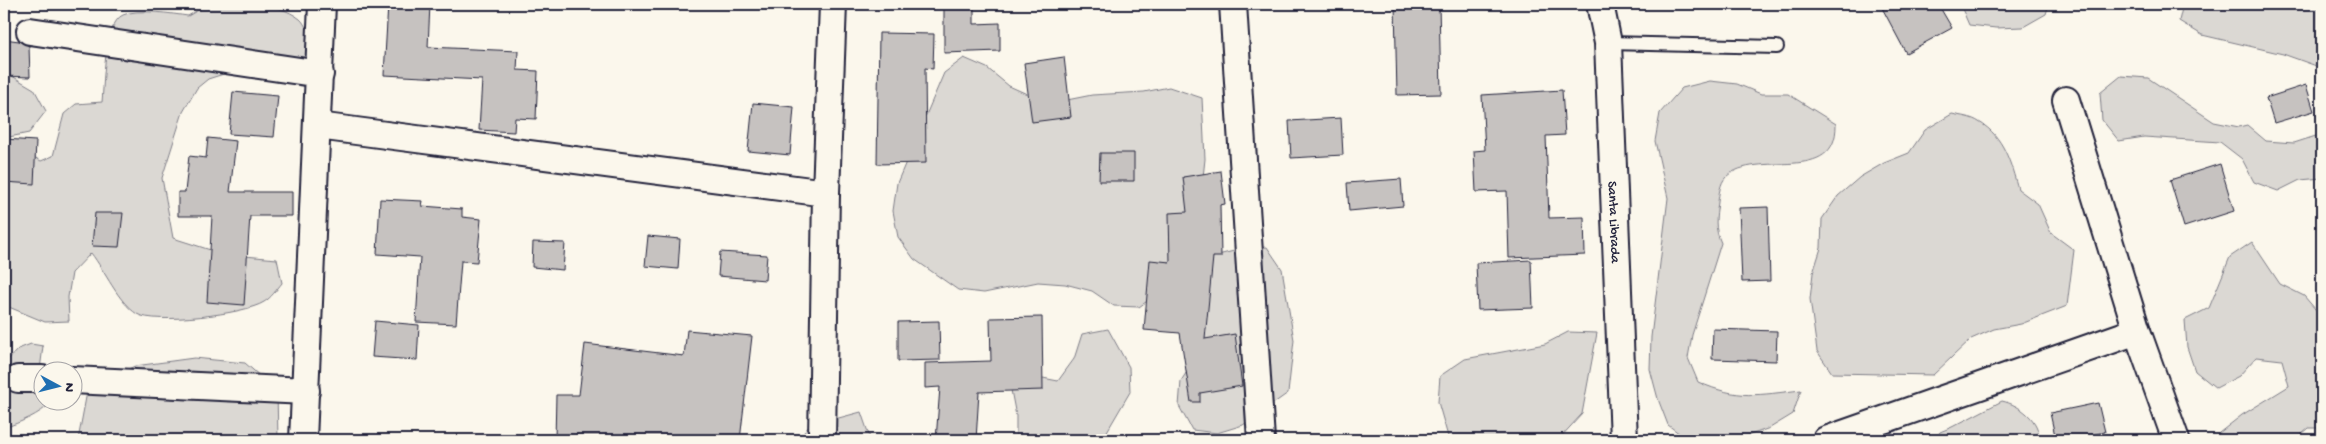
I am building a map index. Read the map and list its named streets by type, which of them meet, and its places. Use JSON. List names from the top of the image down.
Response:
{
  "streets": {
    "street": ["Santa Librada"]
  },
  "north": "right"
}
